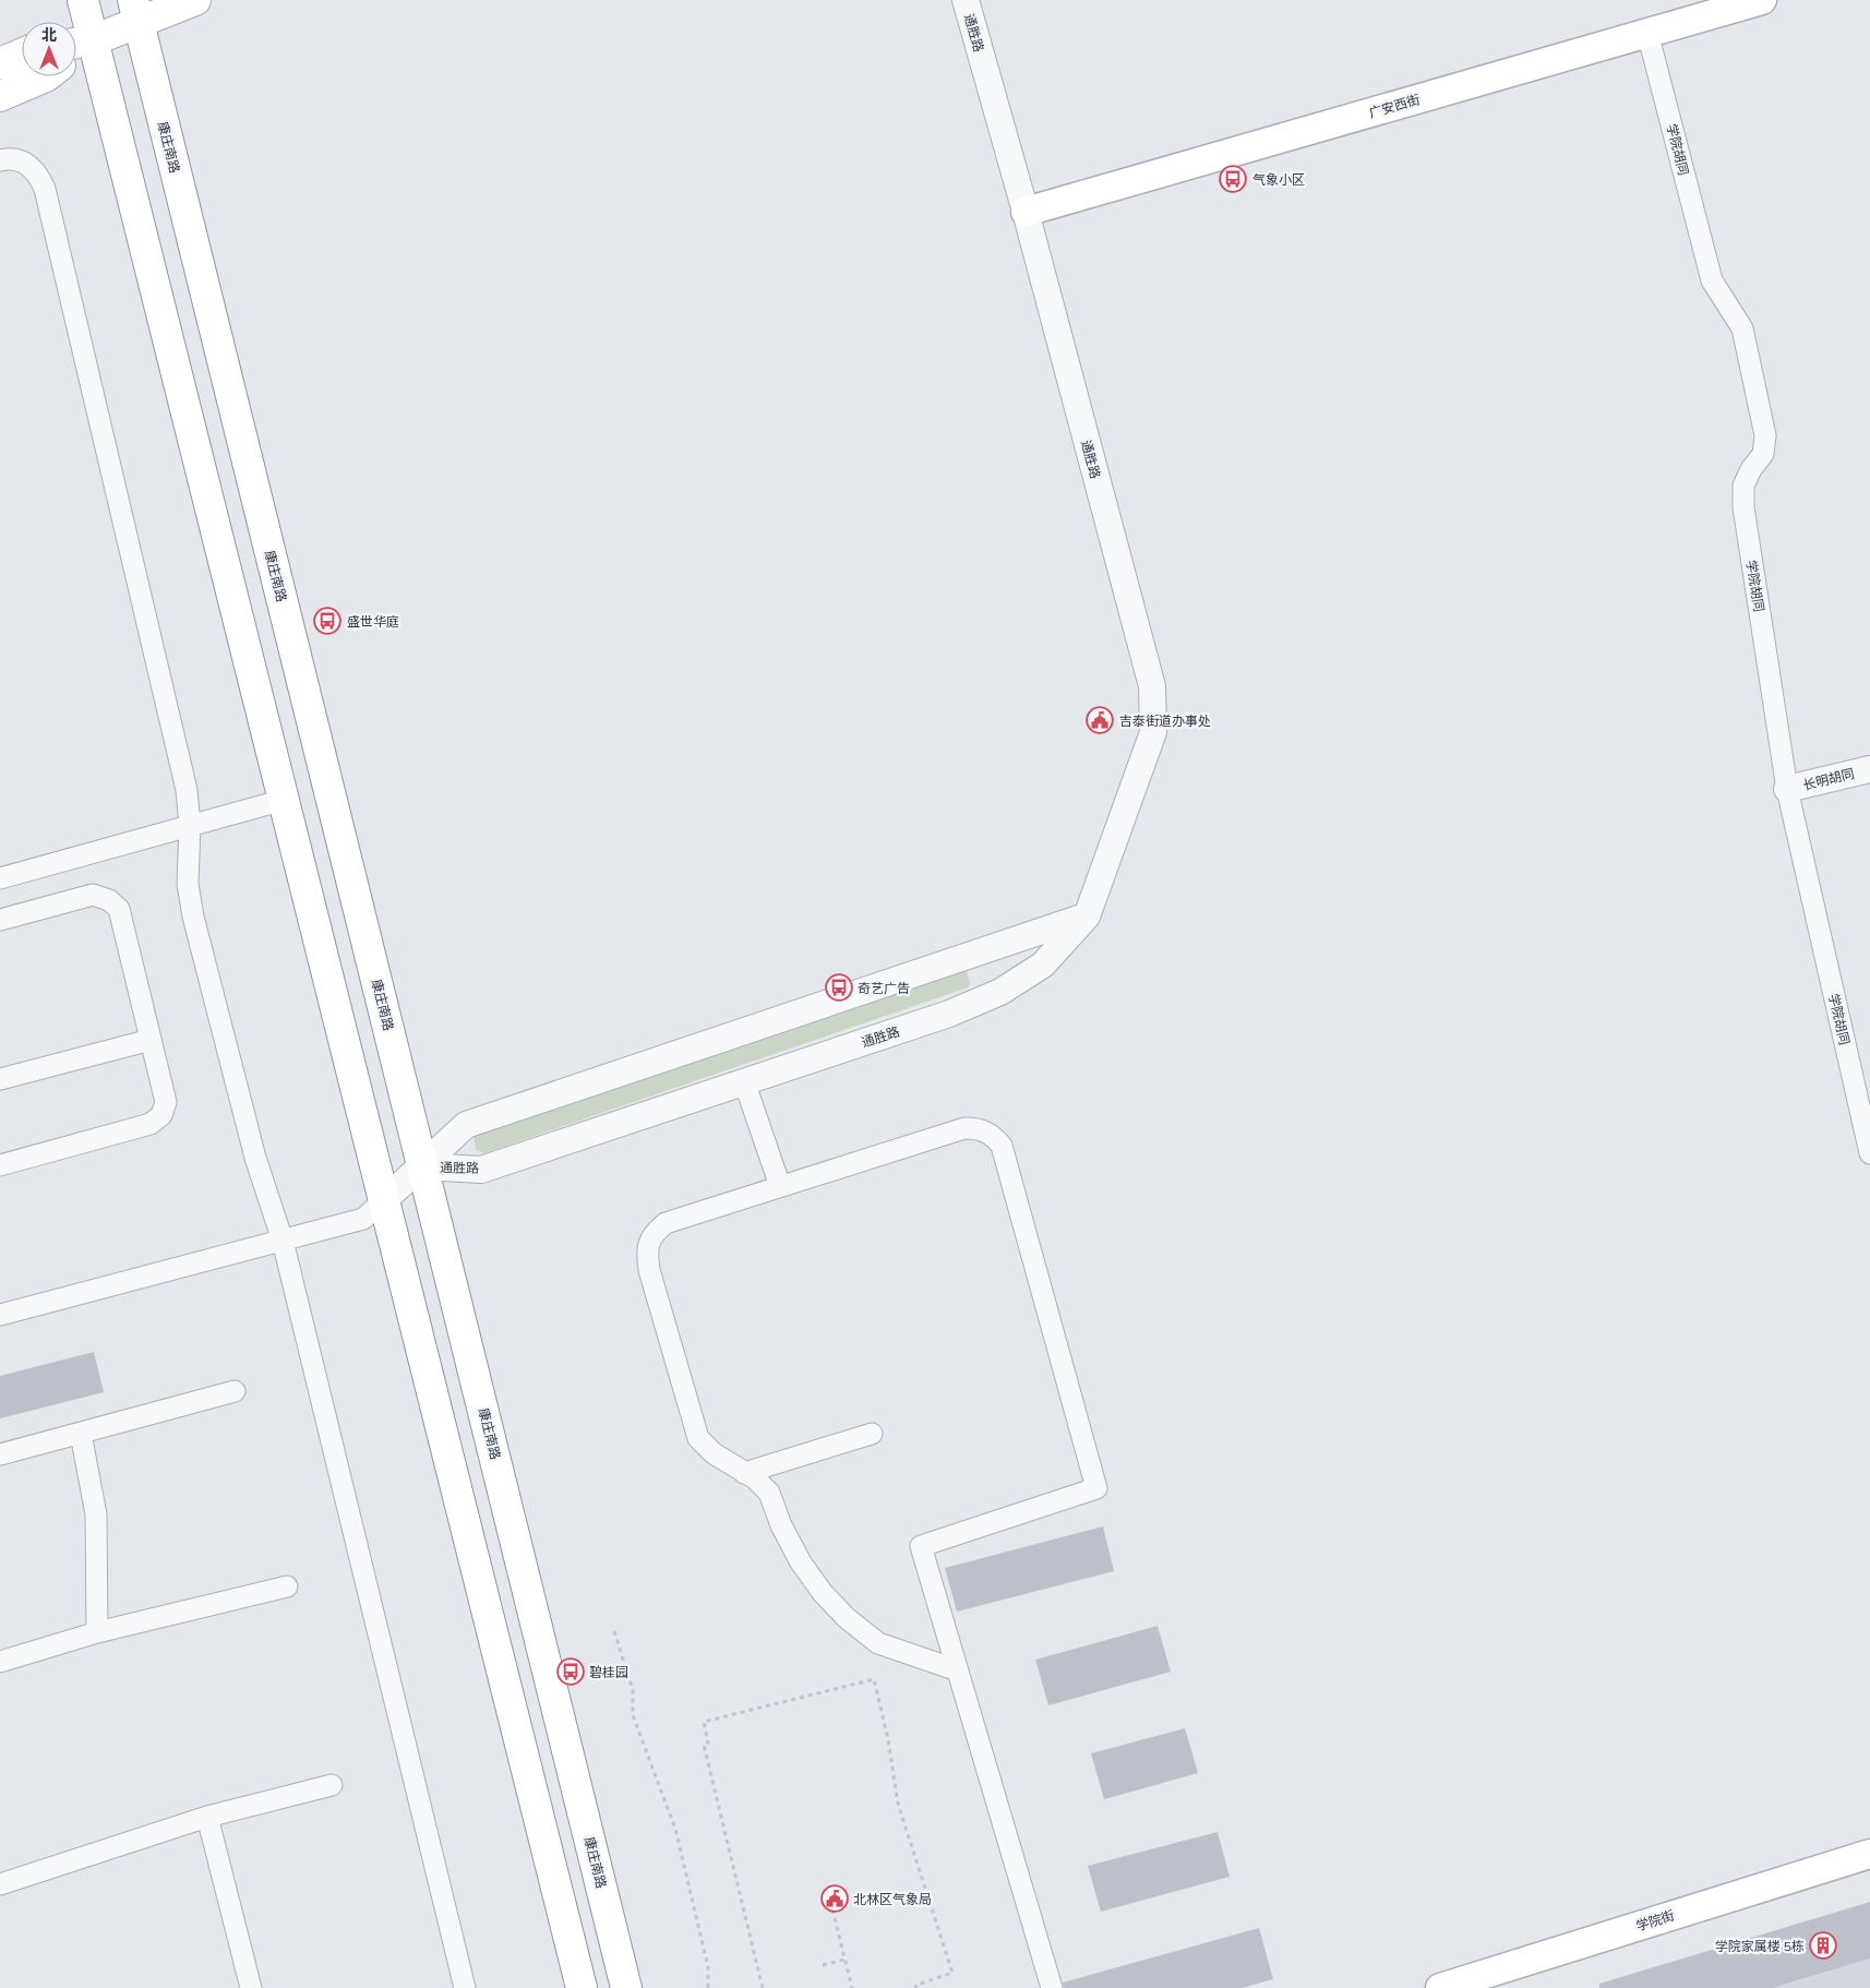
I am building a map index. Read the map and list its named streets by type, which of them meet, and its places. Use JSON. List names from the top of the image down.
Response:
{
  "streets": {
    "main road": ["广安西街", "康庄南路", "学院街"],
    "street": ["通胜路", "学院胡同", "长明胡同"]
  },
  "crossings": [
    ["通胜路", "广安西街"],
    ["通胜路", "康庄南路"],
    ["广安西街", "学院胡同"],
    ["学院胡同", "长明胡同"]
  ],
  "places": {
    "bus stop": [
      "气象小区",
      "盛世华庭",
      "奇艺广告",
      "碧桂园"
    ],
    "public building": ["吉泰街道办事处", "北林区气象局"],
    "building": ["学院家属楼 5栋"]
  },
  "north": "top"
}
